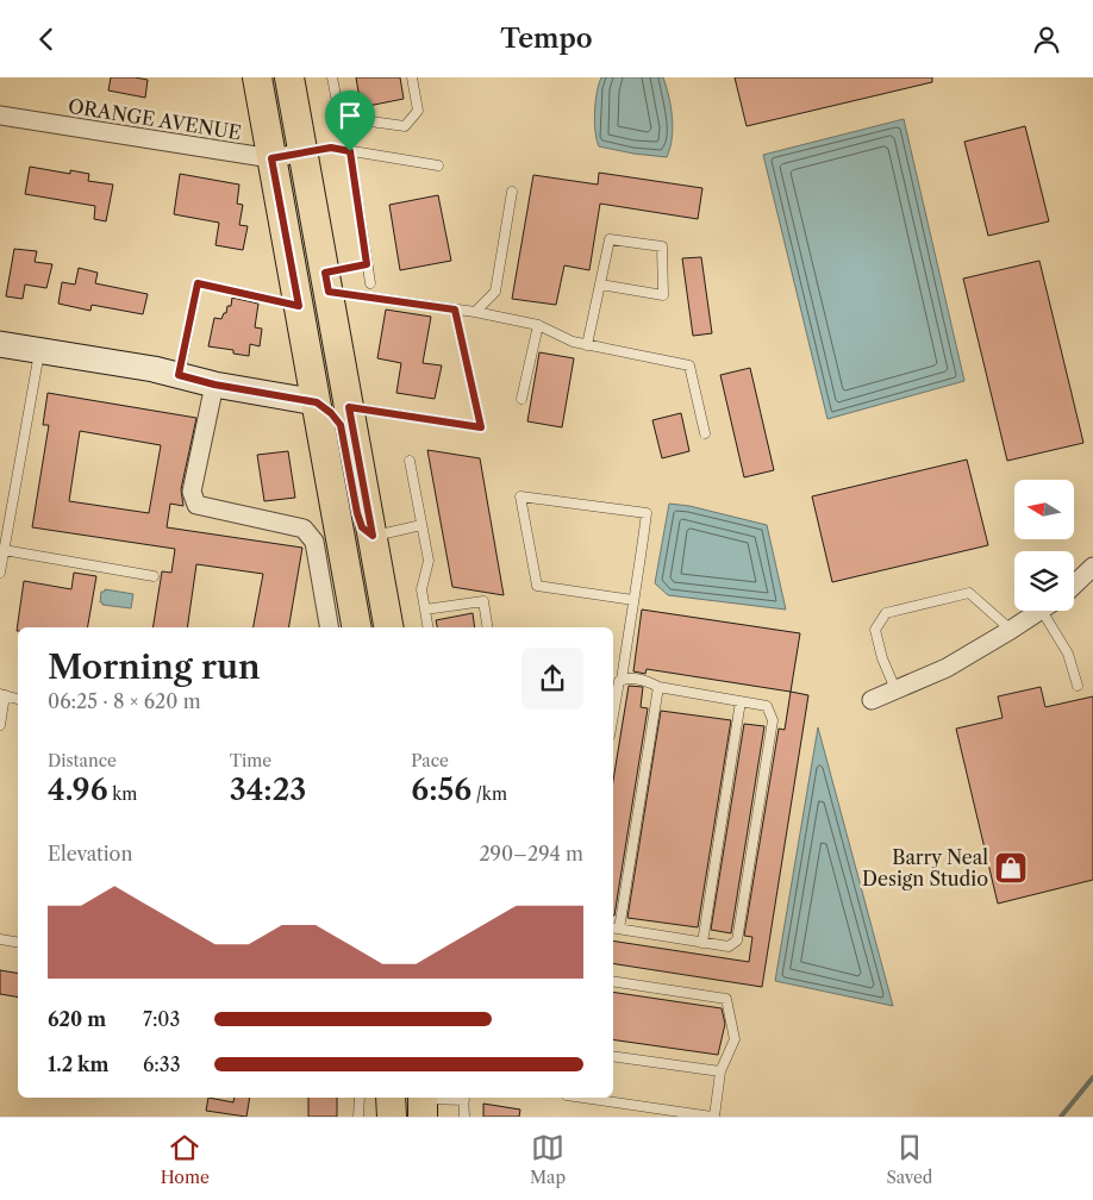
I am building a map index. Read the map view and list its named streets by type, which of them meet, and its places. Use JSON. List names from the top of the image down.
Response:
{
  "streets": {
    "street": ["ORANGE AVENUE"]
  },
  "places": {
    "shop": ["Barry Neal Design Studio"]
  },
  "north": "left",
  "page": {
    "header": "Tempo",
    "heading": ["Morning run", "06:25 · 8 × 620 m"],
    "stats": [
      ["Distance", "4.96 km"],
      ["Time", "34:23"],
      ["Pace", "6:56 /km"]
    ],
    "chart": ["Elevation", "290–294 m"],
    "list": [
      {
        "name": "620 m",
        "note": "7:03"
      },
      {
        "name": "1.2 km",
        "note": "6:33"
      }
    ],
    "tabs": ["Home", "Map", "Saved"]
  }
}
